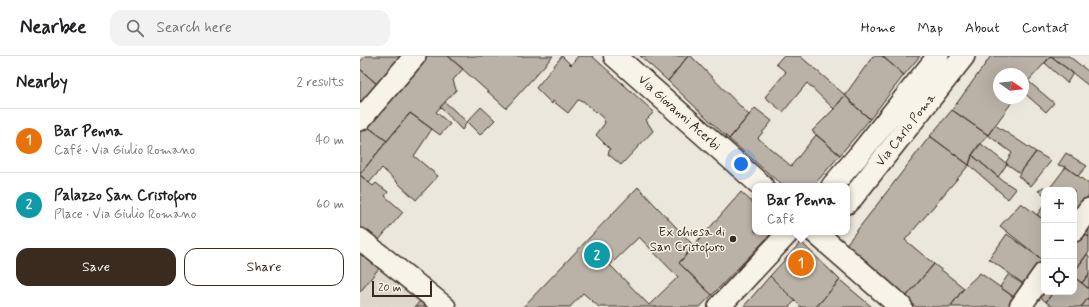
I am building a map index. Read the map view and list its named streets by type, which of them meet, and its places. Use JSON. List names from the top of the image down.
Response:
{
  "streets": {
    "street": ["Via Giovanni Acerbi", "Via Carlo Poma"]
  },
  "places": ["Ex chiesa di San Cristoforo"],
  "scale_bar": "20 m",
  "north": "right",
  "page": {
    "header": "Nearbee",
    "search": "Search here",
    "nav": [
      "Home",
      "Map",
      "About",
      "Contact"
    ],
    "heading": ["Nearby", "2 results"],
    "list": [
      {
        "mark": "1",
        "name": "Bar Penna",
        "note": "Café · Via Giulio Romano",
        "value": "40 m"
      },
      {
        "mark": "2",
        "name": "Palazzo San Cristoforo",
        "note": "Place · Via Giulio Romano",
        "value": "60 m"
      }
    ],
    "popup": ["Bar Penna", "Café"],
    "map_buttons": ["+", "−"],
    "buttons": ["Save", "Share"],
    "pins": ["2", "1"],
    "scale": "20 m"
  }
}
